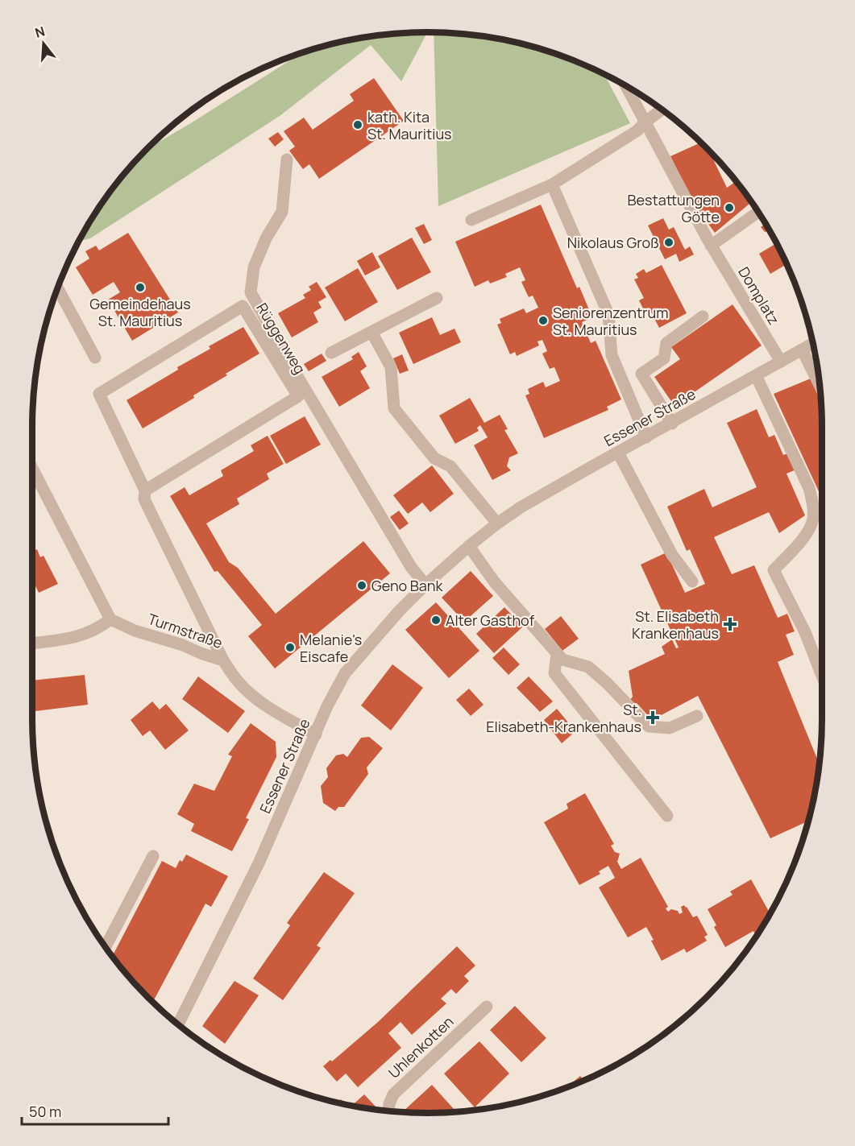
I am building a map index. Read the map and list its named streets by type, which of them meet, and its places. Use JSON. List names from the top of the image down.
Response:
{
  "streets": {
    "street": [
      "Domplatz",
      "Rüggenweg",
      "Essener Straße",
      "Turmstraße",
      "Uhlenkotten"
    ]
  },
  "crossings": [
    ["Domplatz", "Essener Straße"],
    ["Rüggenweg", "Turmstraße"],
    ["Essener Straße", "Turmstraße"]
  ],
  "places": {
    "other": [
      "kath. Kita St. Mauritius",
      "Bestattungen Götte",
      "Nikolaus Groß",
      "Gemeindehaus St. Mauritius",
      "Seniorenzentrum St. Mauritius",
      "Geno Bank",
      "Alter Gasthof",
      "Melanie's Eiscafe"
    ],
    "health": ["St. Elisabeth Krankenhaus", "St. Elisabeth-Krankenhaus"]
  },
  "scale_bar": "50 m",
  "north": "top"
}
